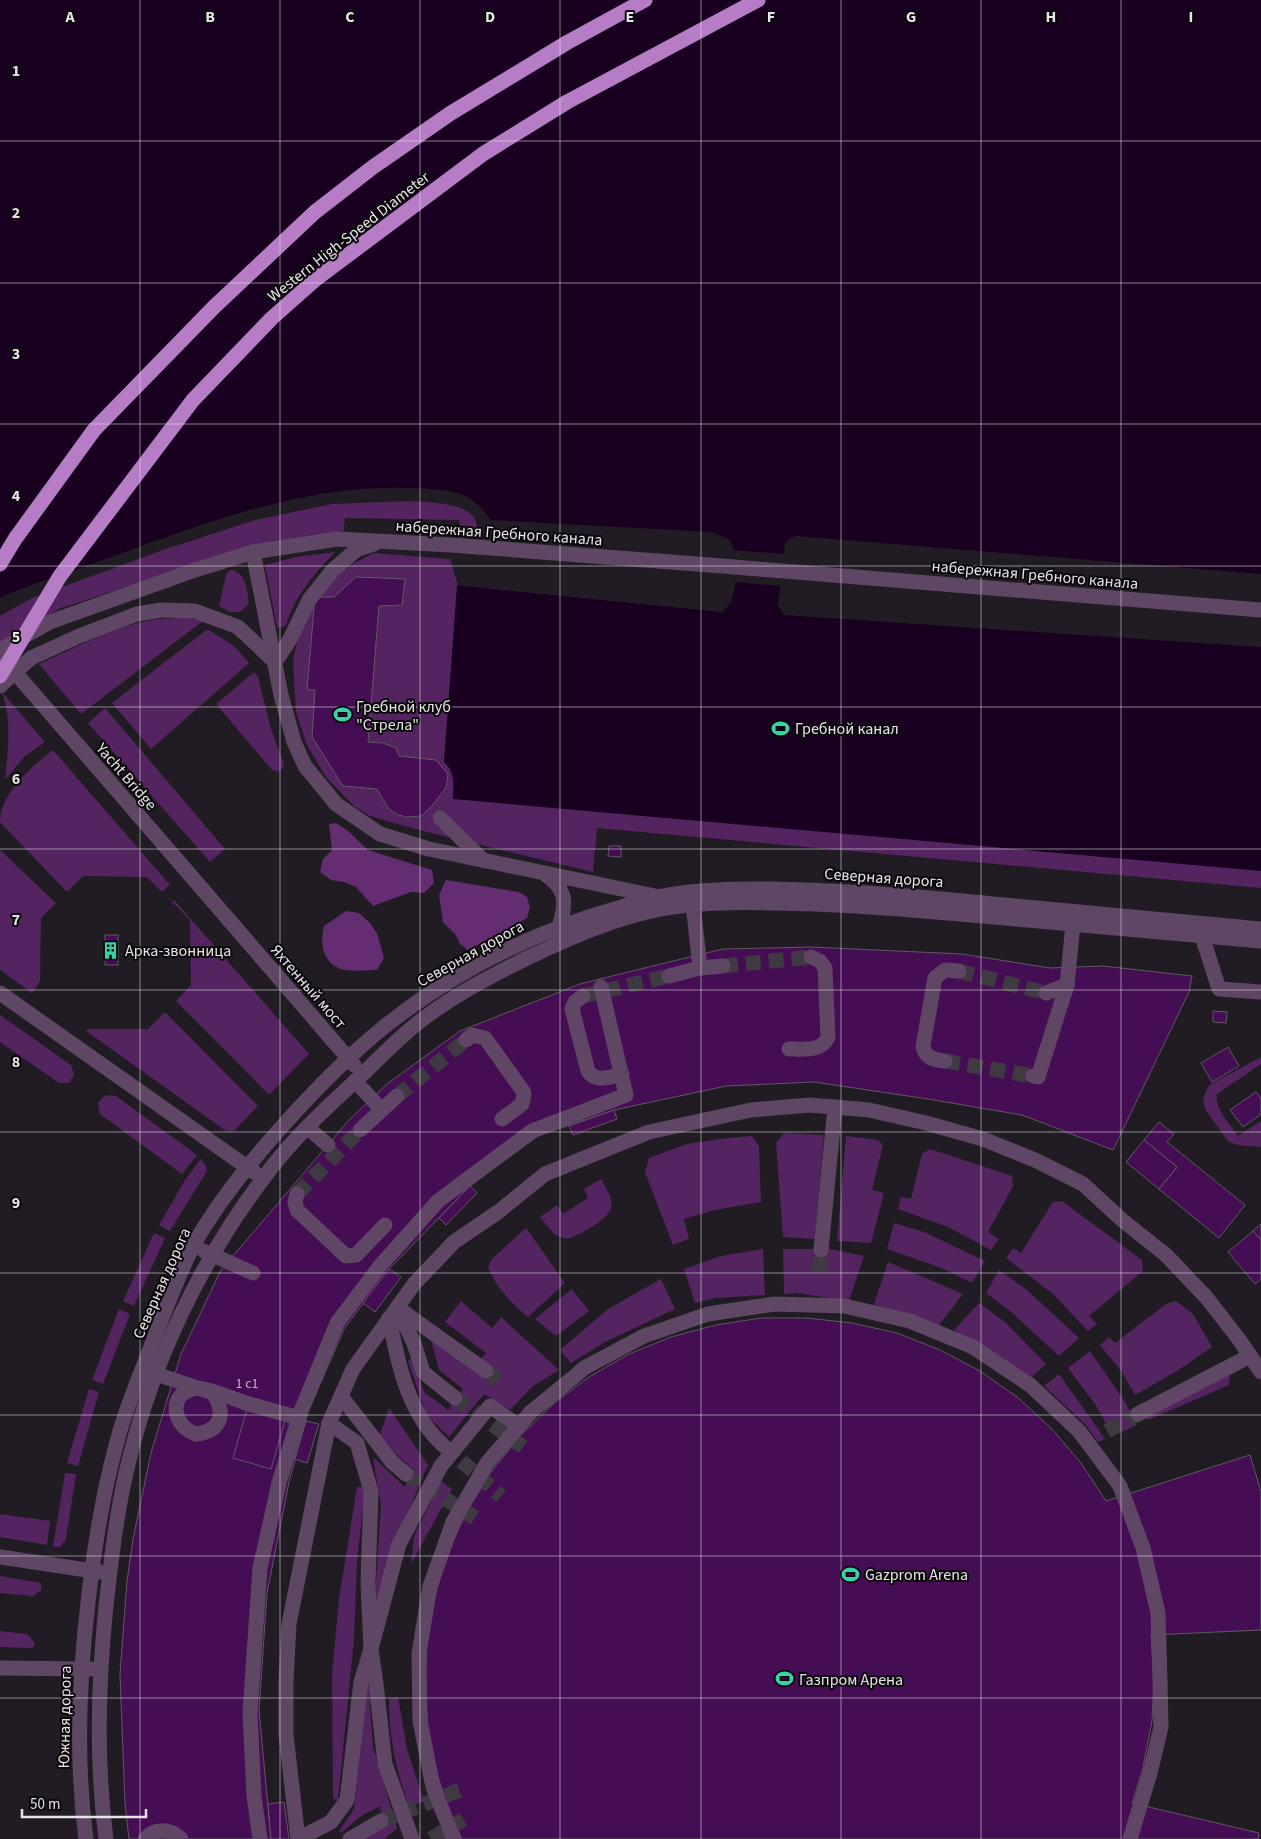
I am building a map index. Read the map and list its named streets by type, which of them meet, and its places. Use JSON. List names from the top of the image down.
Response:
{
  "streets": {
    "highway": ["Western High-Speed Diameter"],
    "street": [
      "набережная Гребного канала",
      "Yacht Bridge",
      "Северная дорога",
      "Яхтенный мост",
      "Южная дорога"
    ]
  },
  "crossings": [
    ["Yacht Bridge", "Яхтенный мост"],
    ["Северная дорога", "Яхтенный мост"],
    ["Северная дорога", "Южная дорога"]
  ],
  "places": {
    "sports": [
      "Гребной клуб \"Стрела\"",
      "Гребной канал",
      "Gazprom Arena",
      "Газпром Арена"
    ],
    "building": ["Арка-звонница"]
  },
  "house_numbers": ["1 с1"],
  "scale_bar": "50 m",
  "grid": {
    "columns": [
      "A",
      "B",
      "C",
      "D",
      "E",
      "F",
      "G",
      "H",
      "I"
    ],
    "rows": [
      "1",
      "2",
      "3",
      "4",
      "5",
      "6",
      "7",
      "8",
      "9"
    ]
  }
}
